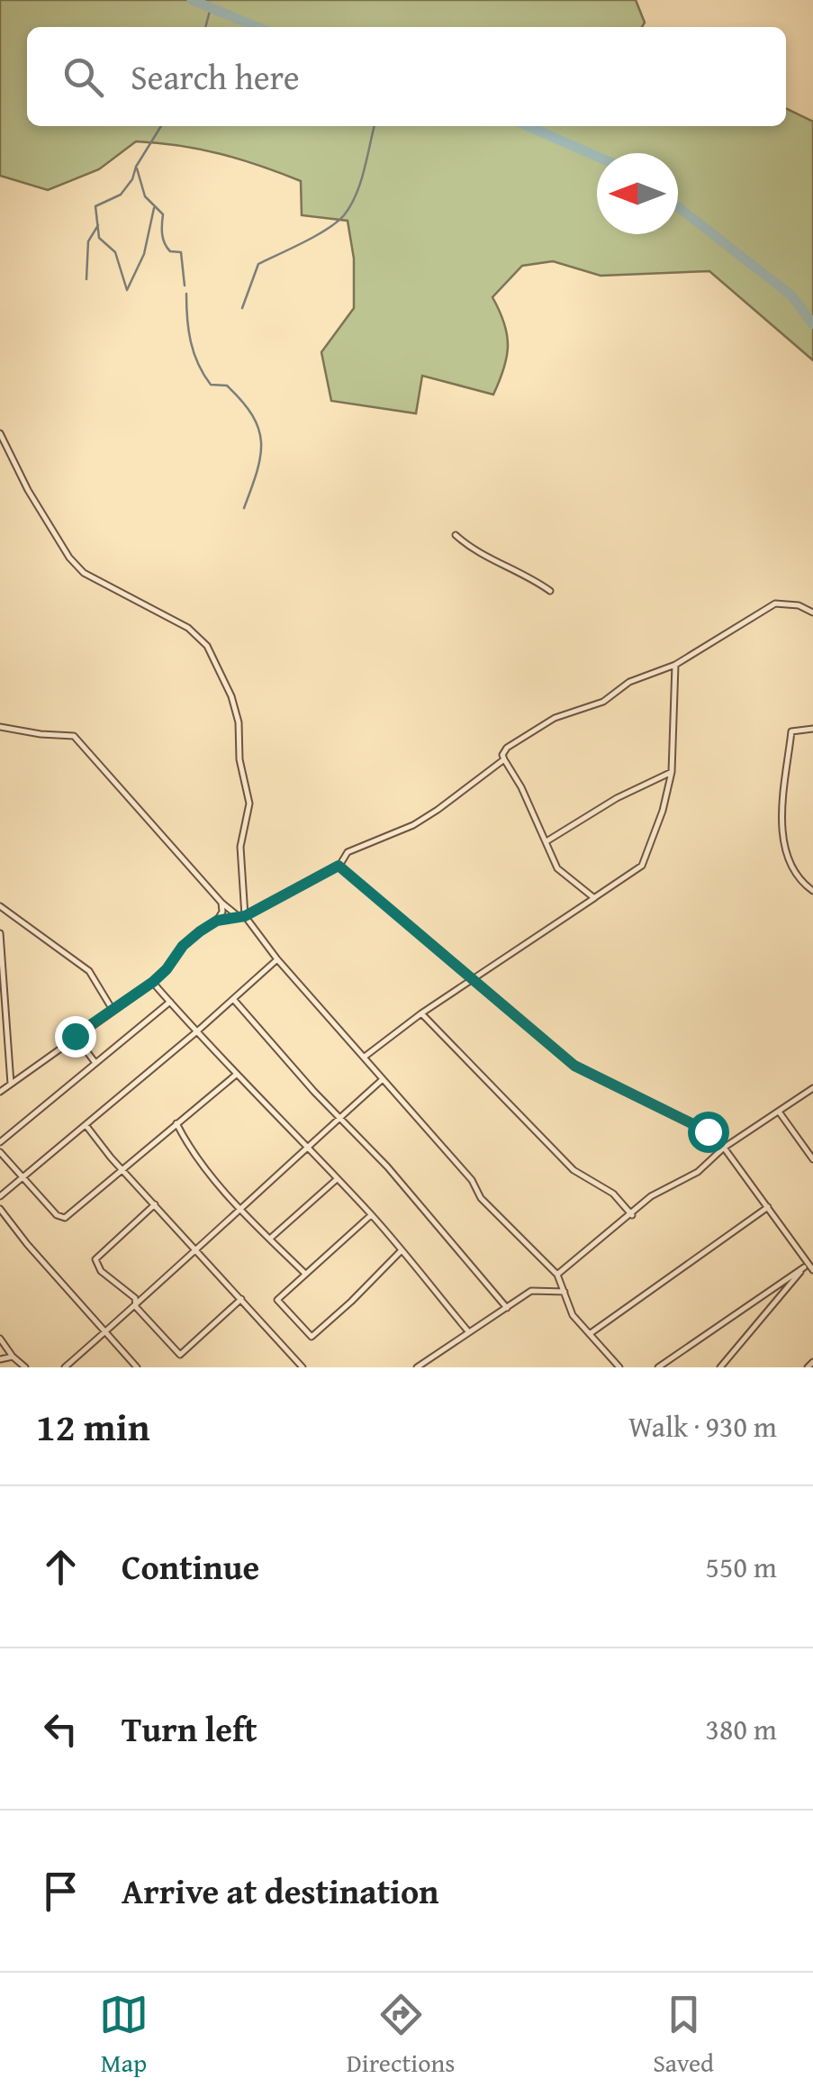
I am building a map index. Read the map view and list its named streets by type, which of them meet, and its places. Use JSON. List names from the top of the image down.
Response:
{
  "north": "left",
  "page": {
    "search": "Search here",
    "heading": ["12 min", "Walk · 930 m"],
    "list": [
      ["Continue", "550 m"],
      ["Turn left", "380 m"],
      "Arrive at destination"
    ],
    "nav": ["Map", "Directions", "Saved"]
  }
}
